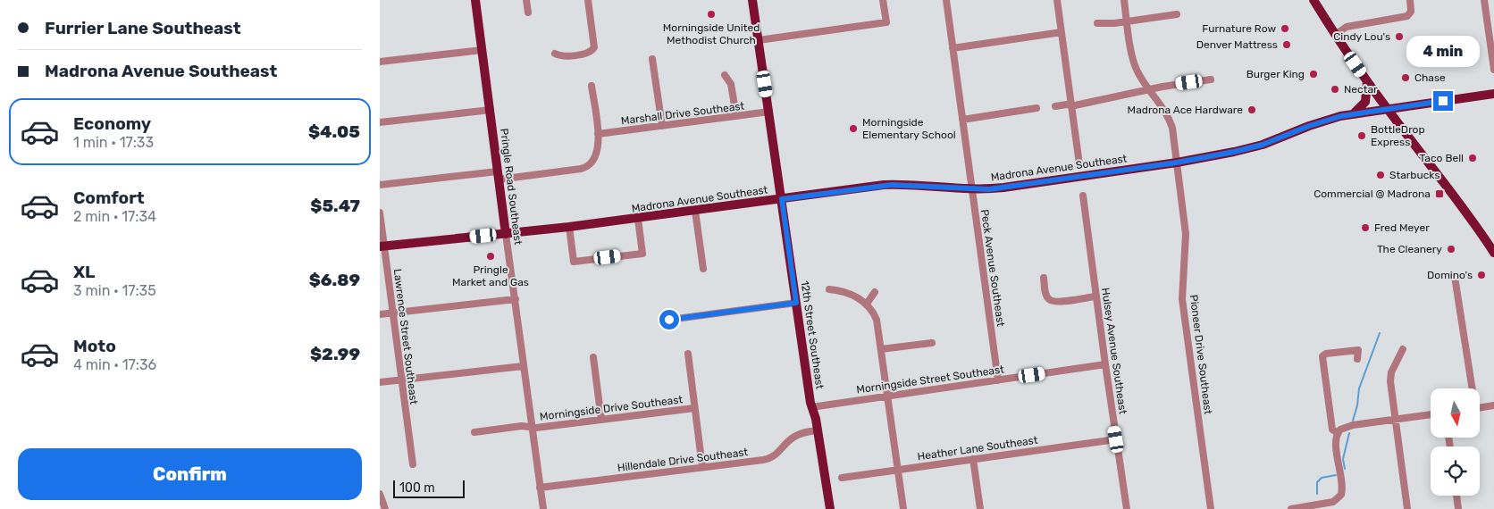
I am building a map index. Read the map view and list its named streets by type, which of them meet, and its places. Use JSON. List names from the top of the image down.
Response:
{
  "streets": {
    "main road": ["Madrona Avenue Southeast", "Pringle Road Southeast", "12th Street Southeast"],
    "street": [
      "Marshall Drive Southeast",
      "Peck Avenue Southeast",
      "Lawrence Street Southeast",
      "Hulsey Avenue Southeast",
      "Pioneer Drive Southeast",
      "Morningside Street Southeast",
      "Morningside Drive Southeast",
      "Heather Lane Southeast",
      "Hillendale Drive Southeast"
    ]
  },
  "crossings": [
    ["Marshall Drive Southeast", "12th Street Southeast"],
    ["Madrona Avenue Southeast", "Pringle Road Southeast"],
    ["Madrona Avenue Southeast", "Peck Avenue Southeast"],
    ["Madrona Avenue Southeast", "12th Street Southeast"],
    ["Madrona Avenue Southeast", "Lawrence Street Southeast"],
    ["Madrona Avenue Southeast", "Pioneer Drive Southeast"],
    ["Pringle Road Southeast", "Morningside Drive Southeast"],
    ["Pringle Road Southeast", "Hillendale Drive Southeast"],
    ["Peck Avenue Southeast", "Morningside Street Southeast"],
    ["12th Street Southeast", "Morningside Street Southeast"],
    ["12th Street Southeast", "Hillendale Drive Southeast"],
    ["Hulsey Avenue Southeast", "Morningside Street Southeast"],
    ["Hulsey Avenue Southeast", "Heather Lane Southeast"]
  ],
  "places": {
    "other": [
      "Morningside United Methodist Church",
      "Furnature Row",
      "Cindy Lou's",
      "Denver Mattress",
      "Burger King",
      "Chase",
      "Nectar",
      "Madrona Ace Hardware",
      "Morningside Elementary School",
      "BottleDrop Express",
      "Taco Bell",
      "Starbucks",
      "Fred Meyer",
      "The Cleanery",
      "Pringle Market and Gas",
      "Domino's"
    ],
    "transit": ["Commercial @ Madrona"]
  },
  "scale_bar": "100 m",
  "north": "bottom",
  "page": {
    "banner": ["Furrier Lane Southeast", "Madrona Avenue Southeast"],
    "bubble": "4 min",
    "list": [
      {
        "name": "Economy",
        "note": "1 min · 17:33",
        "value": "$4.05"
      },
      {
        "name": "Comfort",
        "note": "2 min · 17:34",
        "value": "$5.47"
      },
      {
        "name": "XL",
        "note": "3 min · 17:35",
        "value": "$6.89"
      },
      {
        "name": "Moto",
        "note": "4 min · 17:36",
        "value": "$2.99"
      }
    ],
    "buttons": "Confirm",
    "scale": "100 m"
  }
}
